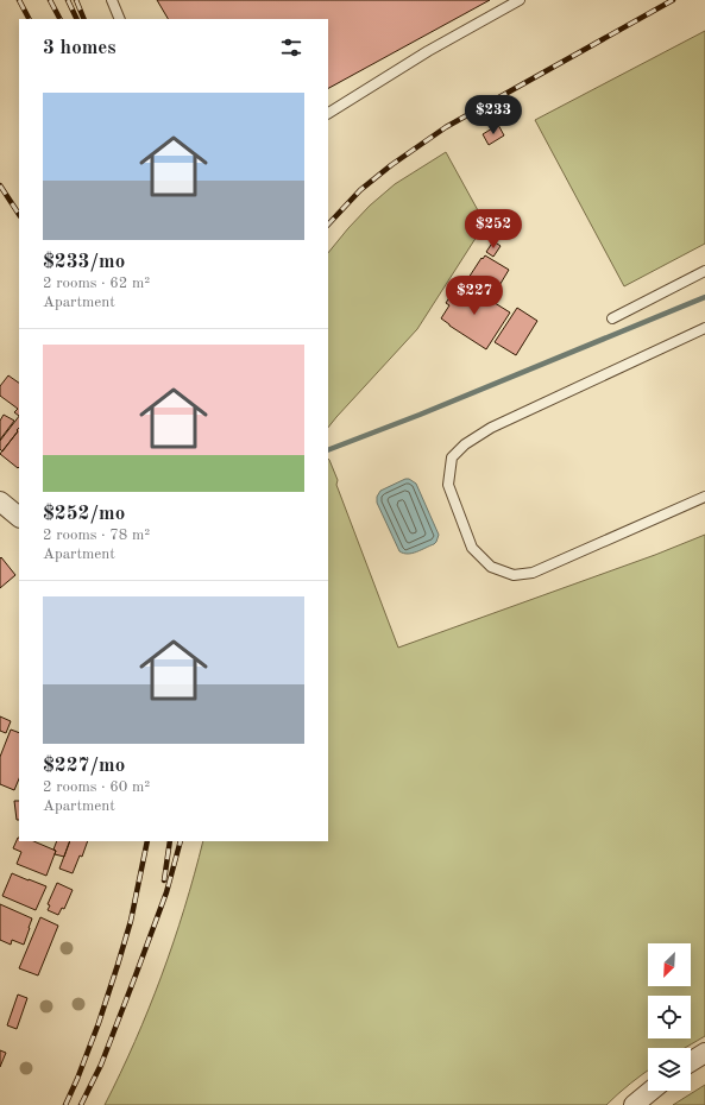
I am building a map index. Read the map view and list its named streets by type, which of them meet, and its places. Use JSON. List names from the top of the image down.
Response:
{
  "north": "bottom left",
  "page": {
    "heading": "3 homes",
    "list": [
      {
        "name": "$233/mo",
        "note": "2 rooms · 62 m² · Apartment"
      },
      {
        "name": "$252/mo",
        "note": "2 rooms · 78 m² · Apartment"
      },
      {
        "name": "$227/mo",
        "note": "2 rooms · 60 m² · Apartment"
      }
    ],
    "price": ["$233", "$252", "$227"]
  }
}
